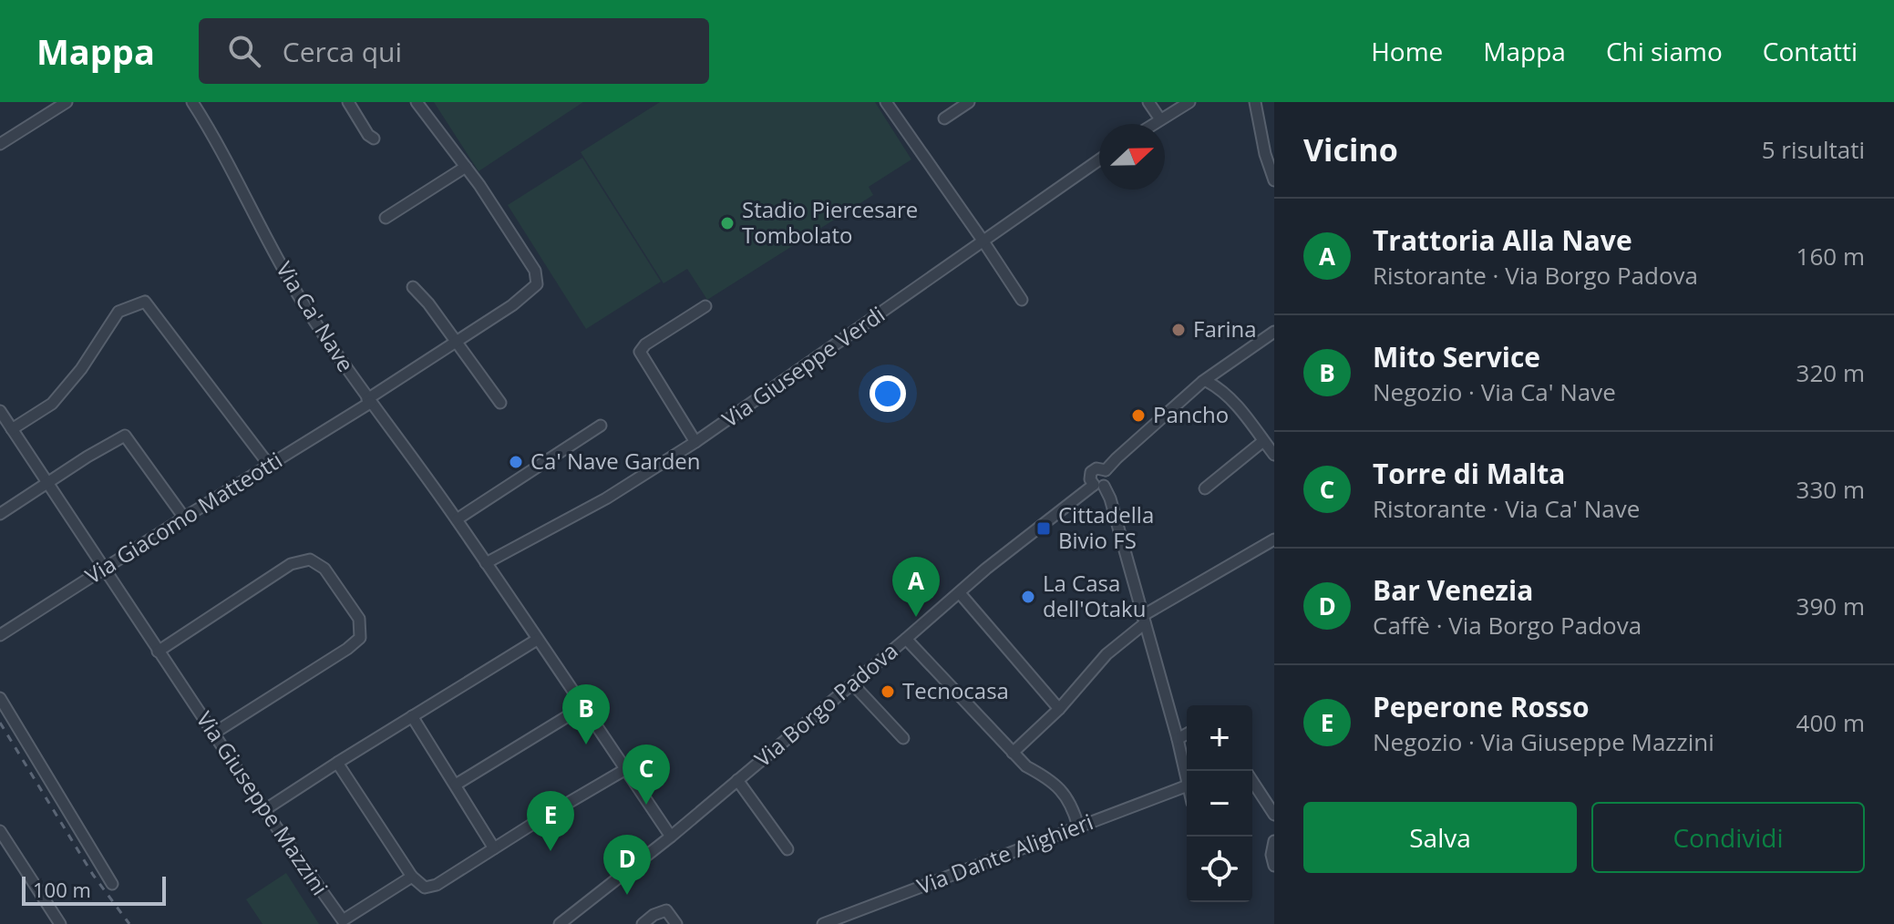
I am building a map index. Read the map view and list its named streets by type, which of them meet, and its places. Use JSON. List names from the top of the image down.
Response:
{
  "streets": {
    "street": [
      "Via Ca' Nave",
      "Via Giuseppe Verdi",
      "Via Giacomo Matteotti",
      "Via Borgo Padova",
      "Via Giuseppe Mazzini",
      "Via Dante Alighieri"
    ]
  },
  "crossings": [
    ["Via Ca' Nave", "Via Giuseppe Verdi"],
    ["Via Ca' Nave", "Via Giacomo Matteotti"],
    ["Via Ca' Nave", "Via Borgo Padova"],
    ["Via Giacomo Matteotti", "Via Giuseppe Mazzini"]
  ],
  "places": {
    "other": [
      "Stadio Piercesare Tombolato",
      "Farina",
      "Pancho",
      "Ca' Nave Garden",
      "La Casa dell'Otaku",
      "Tecnocasa"
    ],
    "transit": ["Cittadella Bivio FS"]
  },
  "scale_bar": "100 m",
  "north": "right",
  "page": {
    "header": "Mappa",
    "search": "Cerca qui",
    "nav": [
      "Home",
      "Mappa",
      "Chi siamo",
      "Contatti"
    ],
    "heading": ["Vicino", "5 risultati"],
    "list": [
      {
        "mark": "A",
        "name": "Trattoria Alla Nave",
        "note": "Ristorante · Via Borgo Padova",
        "value": "160 m"
      },
      {
        "mark": "B",
        "name": "Mito Service",
        "note": "Negozio · Via Ca' Nave",
        "value": "320 m"
      },
      {
        "mark": "C",
        "name": "Torre di Malta",
        "note": "Ristorante · Via Ca' Nave",
        "value": "330 m"
      },
      {
        "mark": "D",
        "name": "Bar Venezia",
        "note": "Caffè · Via Borgo Padova",
        "value": "390 m"
      },
      {
        "mark": "E",
        "name": "Peperone Rosso",
        "note": "Negozio · Via Giuseppe Mazzini",
        "value": "400 m"
      }
    ],
    "pins": [
      "A",
      "B",
      "C",
      "E",
      "D"
    ],
    "map_buttons": ["+", "−"],
    "buttons": ["Salva", "Condividi"],
    "scale": "100 m"
  }
}
